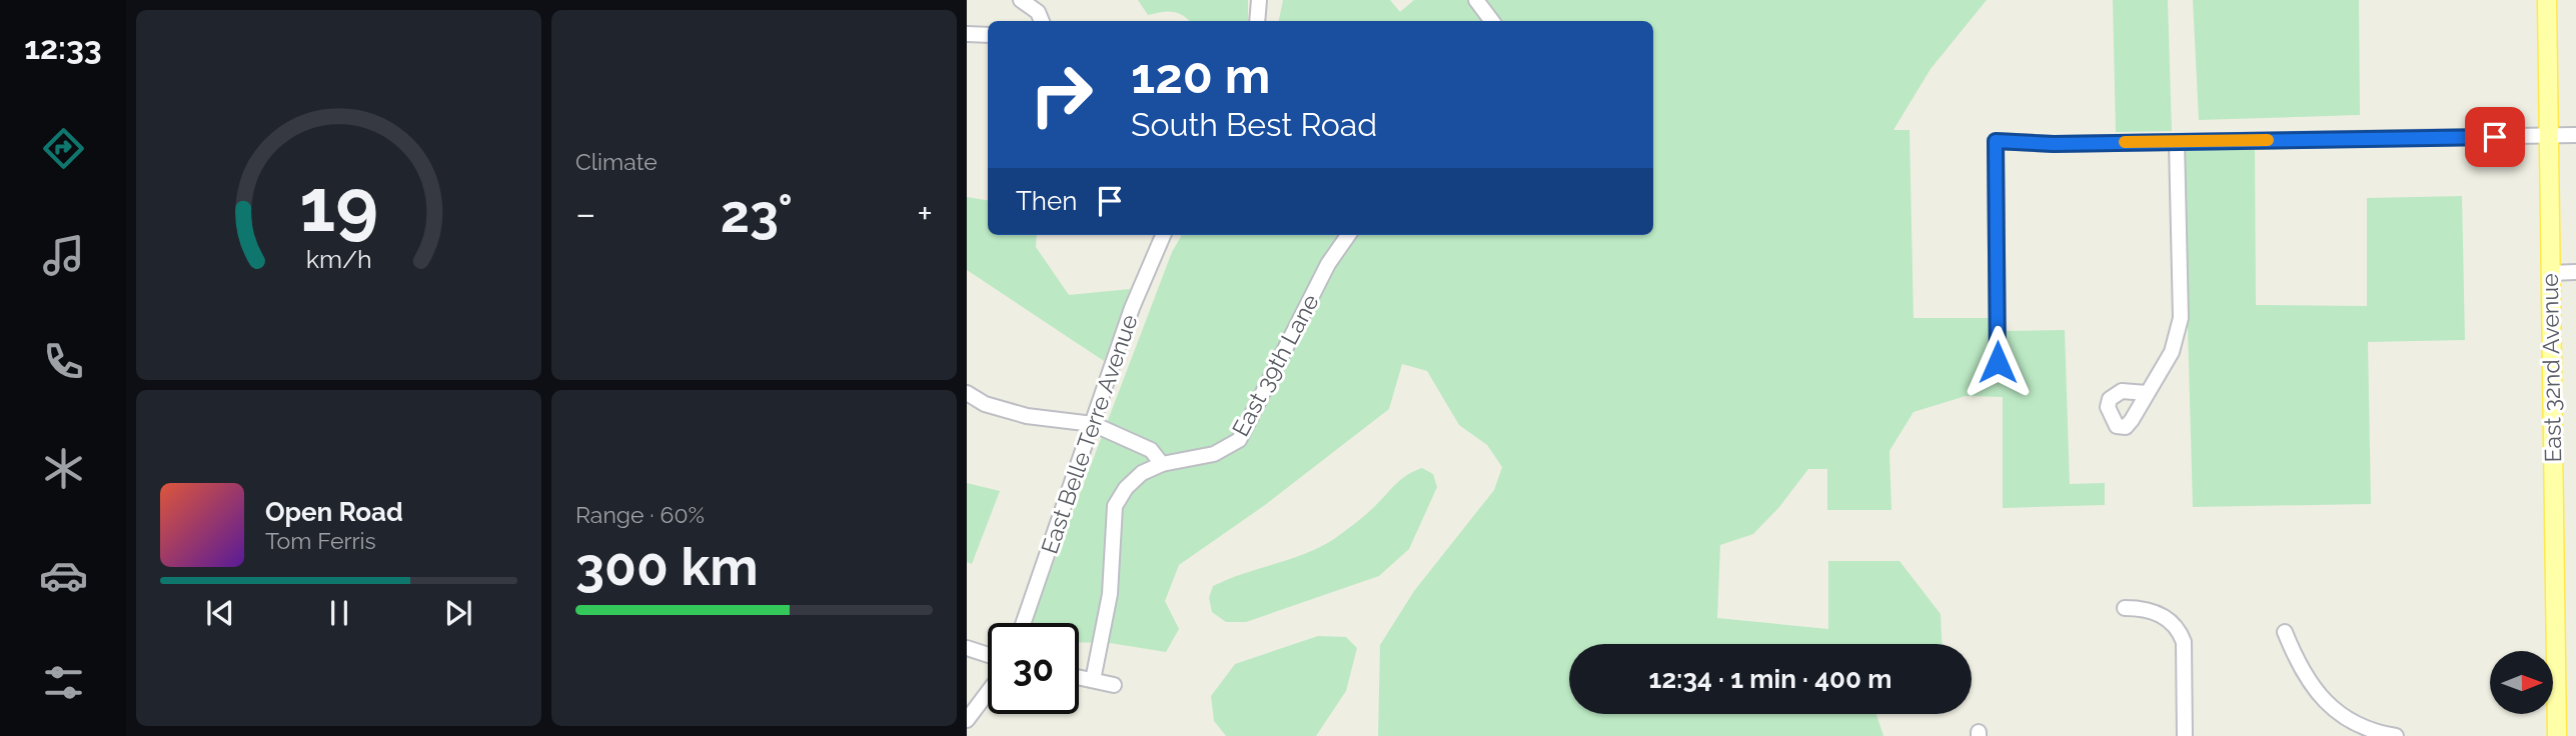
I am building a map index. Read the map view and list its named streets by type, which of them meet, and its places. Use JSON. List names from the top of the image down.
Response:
{
  "streets": {
    "main road": ["East 32nd Avenue"],
    "street": ["East 39th Lane", "East Belle Terre Avenue"]
  },
  "north": "right",
  "page": {
    "tabs": "12:33",
    "tile": [
      "Climate",
      ["Range · 60%", "300 km"]
    ],
    "turn": ["120 m", "South Best Road"],
    "then": "Then",
    "heat": ["−", "23°", "+"],
    "song": ["Open Road", "Tom Ferris"],
    "limit": "30",
    "trip": "12:34 · 1 min · 400 m",
    "gauge": ["19", "km/h"]
  }
}
